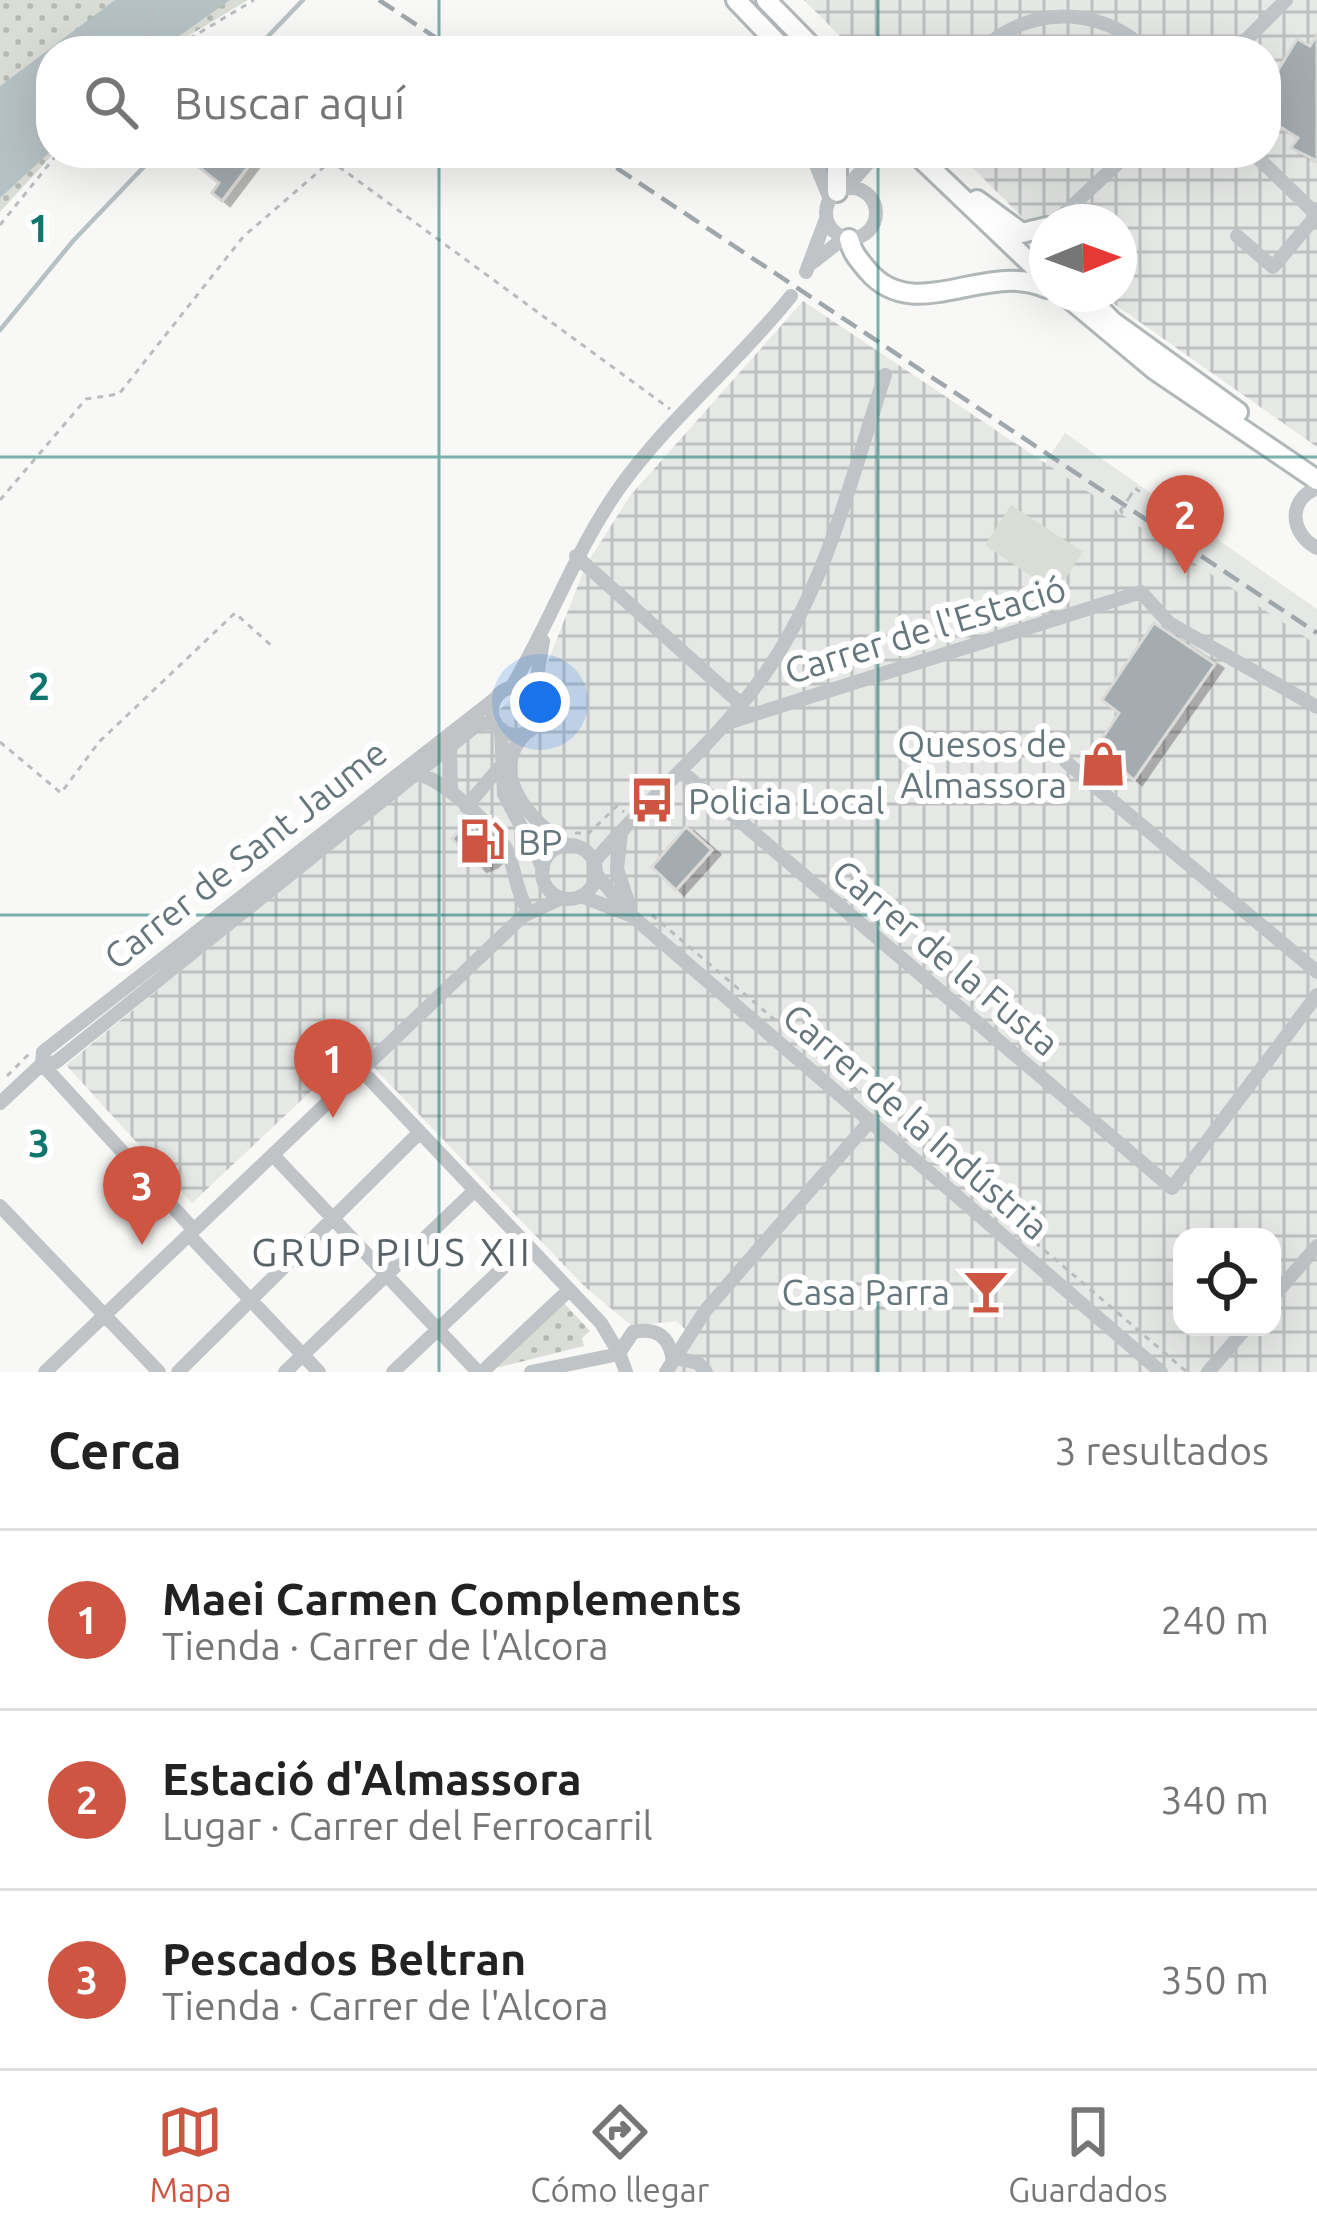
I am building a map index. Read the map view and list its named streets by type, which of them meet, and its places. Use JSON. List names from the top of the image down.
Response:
{
  "streets": {
    "street": [
      "Carrer de l'Estació",
      "Carrer de Sant Jaume",
      "Carrer de la Fusta",
      "Carrer de la Indústria"
    ]
  },
  "districts": ["GRUP PIUS XII"],
  "places": {
    "shop": ["Quesos de Almassora"],
    "bus stop": ["Policia Local"],
    "fuel station": ["BP"],
    "bar": ["Casa Parra"]
  },
  "north": "right",
  "page": {
    "search": "Buscar aquí",
    "pins": ["2", "1", "3"],
    "heading": ["Cerca", "3 resultados"],
    "list": [
      {
        "mark": "1",
        "name": "Maei Carmen Complements",
        "note": "Tienda · Carrer de l'Alcora",
        "value": "240 m"
      },
      {
        "mark": "2",
        "name": "Estació d'Almassora",
        "note": "Lugar · Carrer del Ferrocarril",
        "value": "340 m"
      },
      {
        "mark": "3",
        "name": "Pescados Beltran",
        "note": "Tienda · Carrer de l'Alcora",
        "value": "350 m"
      }
    ],
    "nav": ["Mapa", "Cómo llegar", "Guardados"]
  },
  "grid": {
    "rows": ["1", "2", "3"]
  }
}
